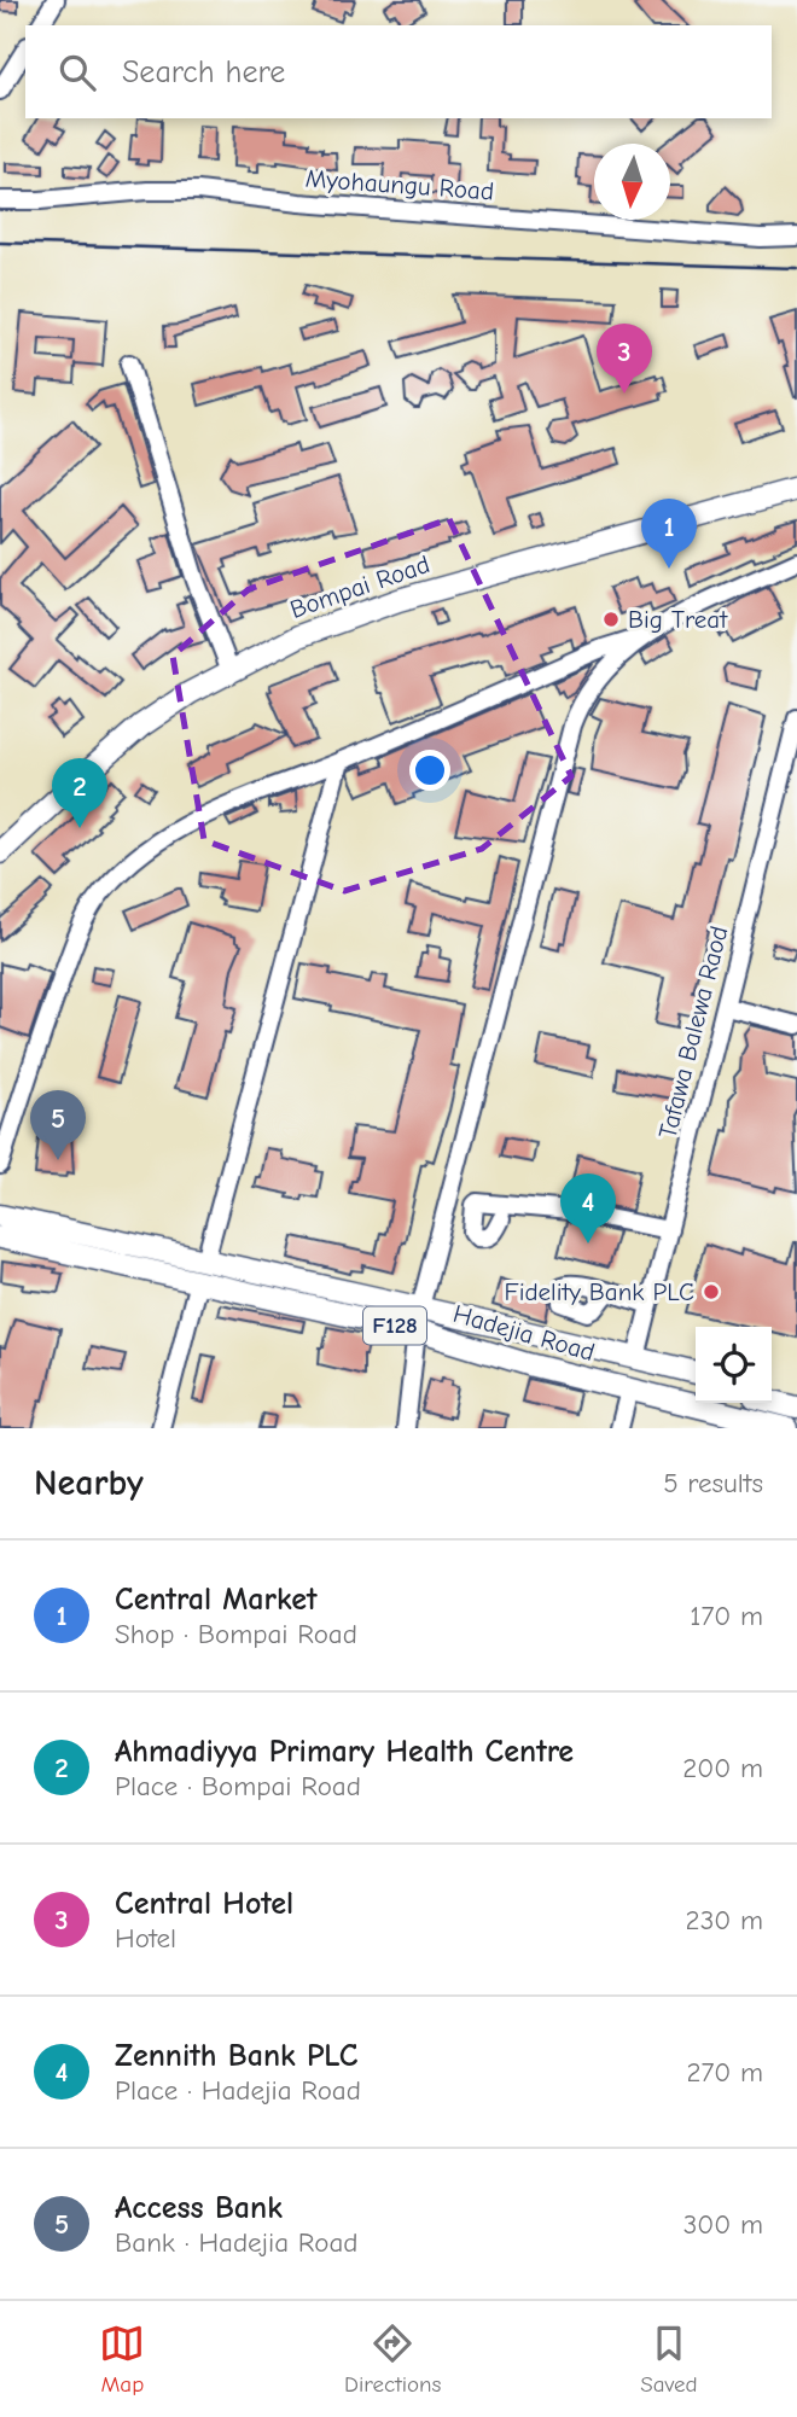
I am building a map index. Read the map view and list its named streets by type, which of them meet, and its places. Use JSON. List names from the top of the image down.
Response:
{
  "streets": {
    "main road": ["Bompai Road", "F128", "Hadejia Road"],
    "street": ["Myohaungu Road", "Tafawa Balewa Raod"]
  },
  "crossings": [
    ["Tafawa Balewa Raod", "Hadejia Road"]
  ],
  "places": ["Big Treat", "Fidelity Bank PLC"],
  "north": "bottom",
  "page": {
    "search": "Search here",
    "pins": [
      "3",
      "1",
      "2",
      "5",
      "4"
    ],
    "heading": ["Nearby", "5 results"],
    "list": [
      {
        "mark": "1",
        "name": "Central Market",
        "note": "Shop · Bompai Road",
        "value": "170 m"
      },
      {
        "mark": "2",
        "name": "Ahmadiyya Primary Health Centre",
        "note": "Place · Bompai Road",
        "value": "200 m"
      },
      {
        "mark": "3",
        "name": "Central Hotel",
        "note": "Hotel",
        "value": "230 m"
      },
      {
        "mark": "4",
        "name": "Zennith Bank PLC",
        "note": "Place · Hadejia Road",
        "value": "270 m"
      },
      {
        "mark": "5",
        "name": "Access Bank",
        "note": "Bank · Hadejia Road",
        "value": "300 m"
      }
    ],
    "nav": ["Map", "Directions", "Saved"]
  }
}
